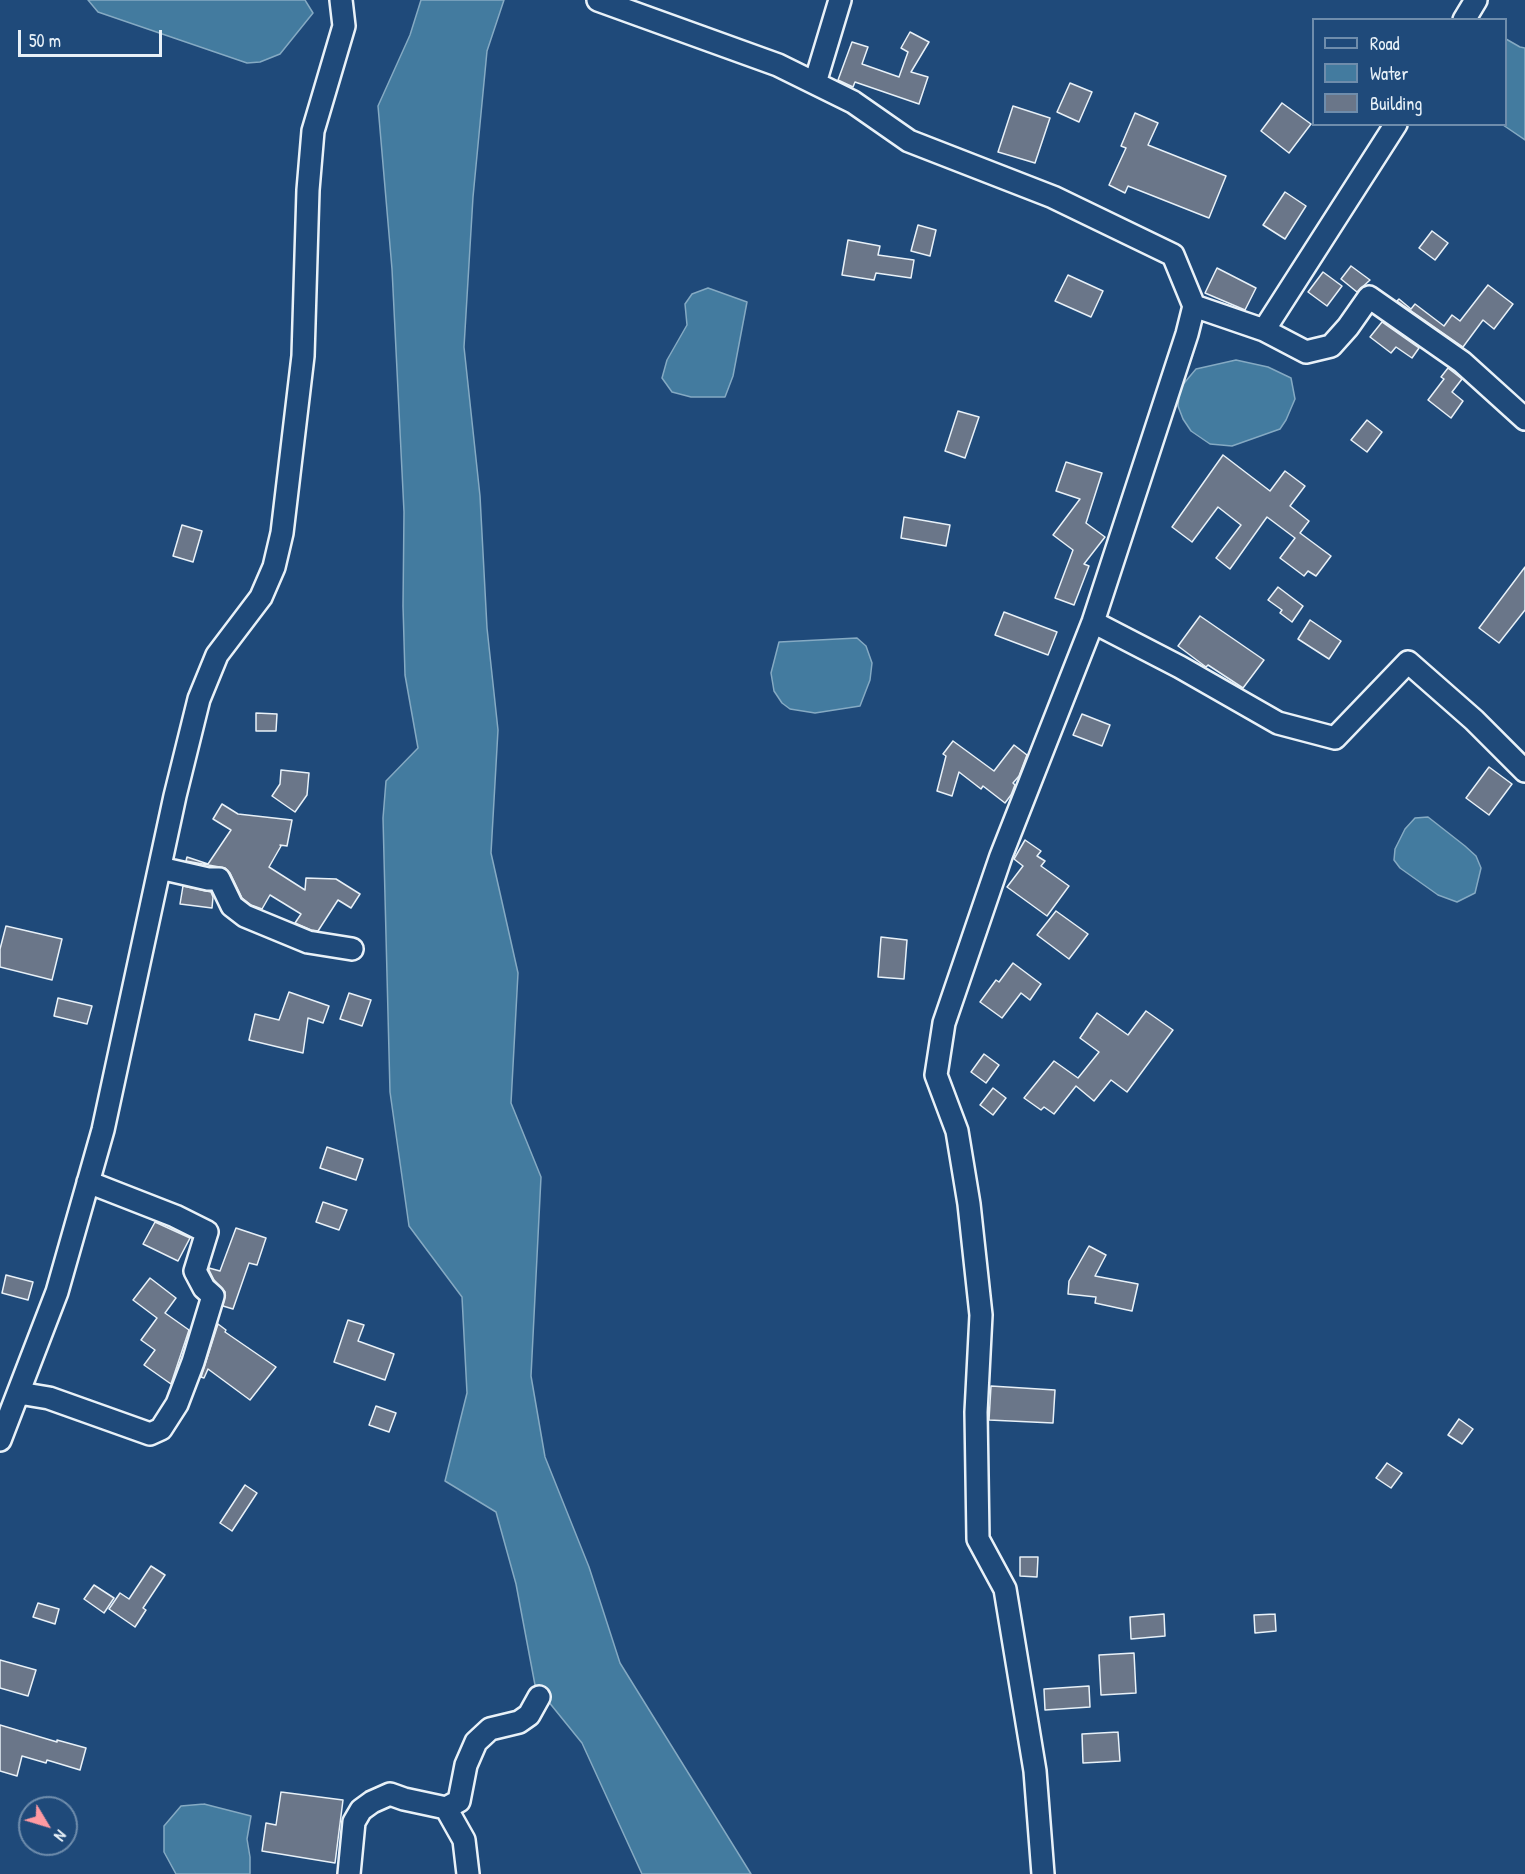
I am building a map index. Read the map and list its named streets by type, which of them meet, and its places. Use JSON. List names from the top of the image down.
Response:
{
  "legend": ["Road", "Water", "Building"],
  "scale_bar": "50 m",
  "north": "bottom right"
}
